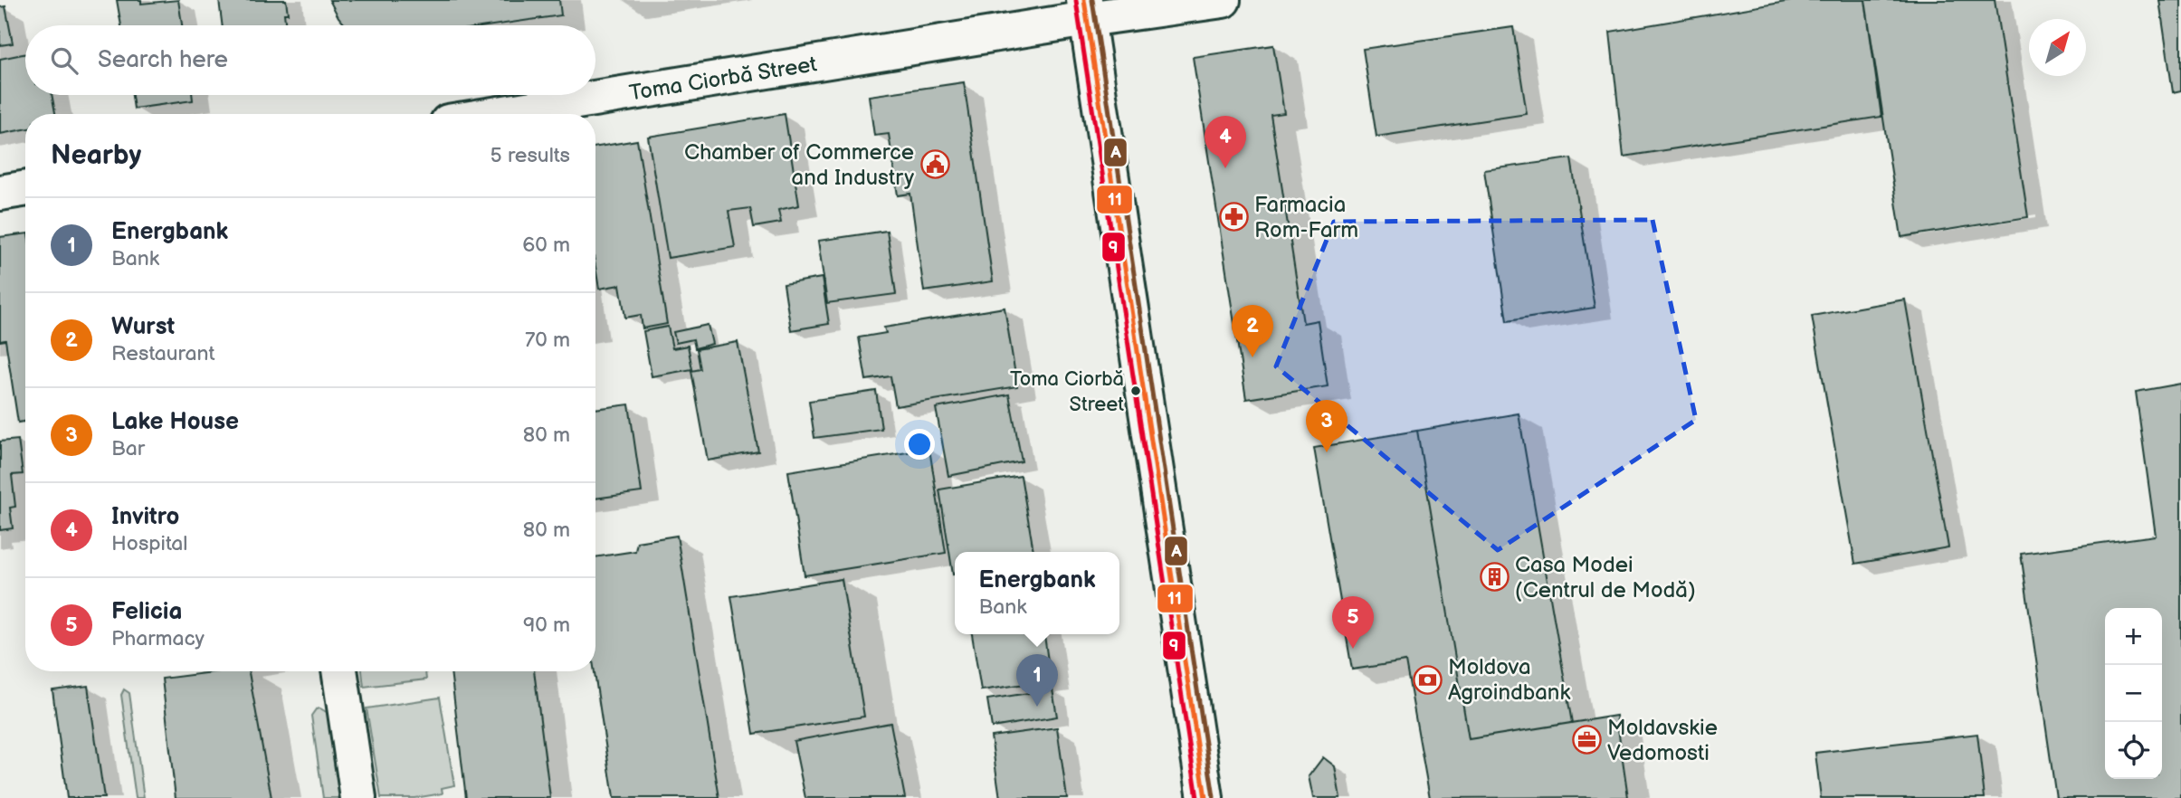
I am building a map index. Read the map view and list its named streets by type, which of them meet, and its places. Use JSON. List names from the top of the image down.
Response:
{
  "streets": {
    "street": ["Toma Ciorbă Street"]
  },
  "places": {
    "public building": ["Chamber of Commerce and Industry"],
    "pharmacy": ["Farmacia Rom-Farm"],
    "other": ["Toma Ciorbă Street"],
    "building": ["Casa Modei (Centrul de Modă)"],
    "bank": ["Moldova Agroindbank"],
    "office": ["Moldavskie Vedomosti"]
  },
  "lines": ["transit line 11", "transit line A", "transit line 9"],
  "north": "top right",
  "page": {
    "search": "Search here",
    "heading": ["Nearby", "5 results"],
    "pins": [
      "4",
      "2",
      "3",
      "5",
      "1"
    ],
    "list": [
      {
        "mark": "1",
        "name": "Energbank",
        "note": "Bank",
        "value": "60 m"
      },
      {
        "mark": "2",
        "name": "Wurst",
        "note": "Restaurant",
        "value": "70 m"
      },
      {
        "mark": "3",
        "name": "Lake House",
        "note": "Bar",
        "value": "80 m"
      },
      {
        "mark": "4",
        "name": "Invitro",
        "note": "Hospital",
        "value": "80 m"
      },
      {
        "mark": "5",
        "name": "Felicia",
        "note": "Pharmacy",
        "value": "90 m"
      }
    ],
    "popup": ["Energbank", "Bank"],
    "map_buttons": ["+", "−"]
  }
}
